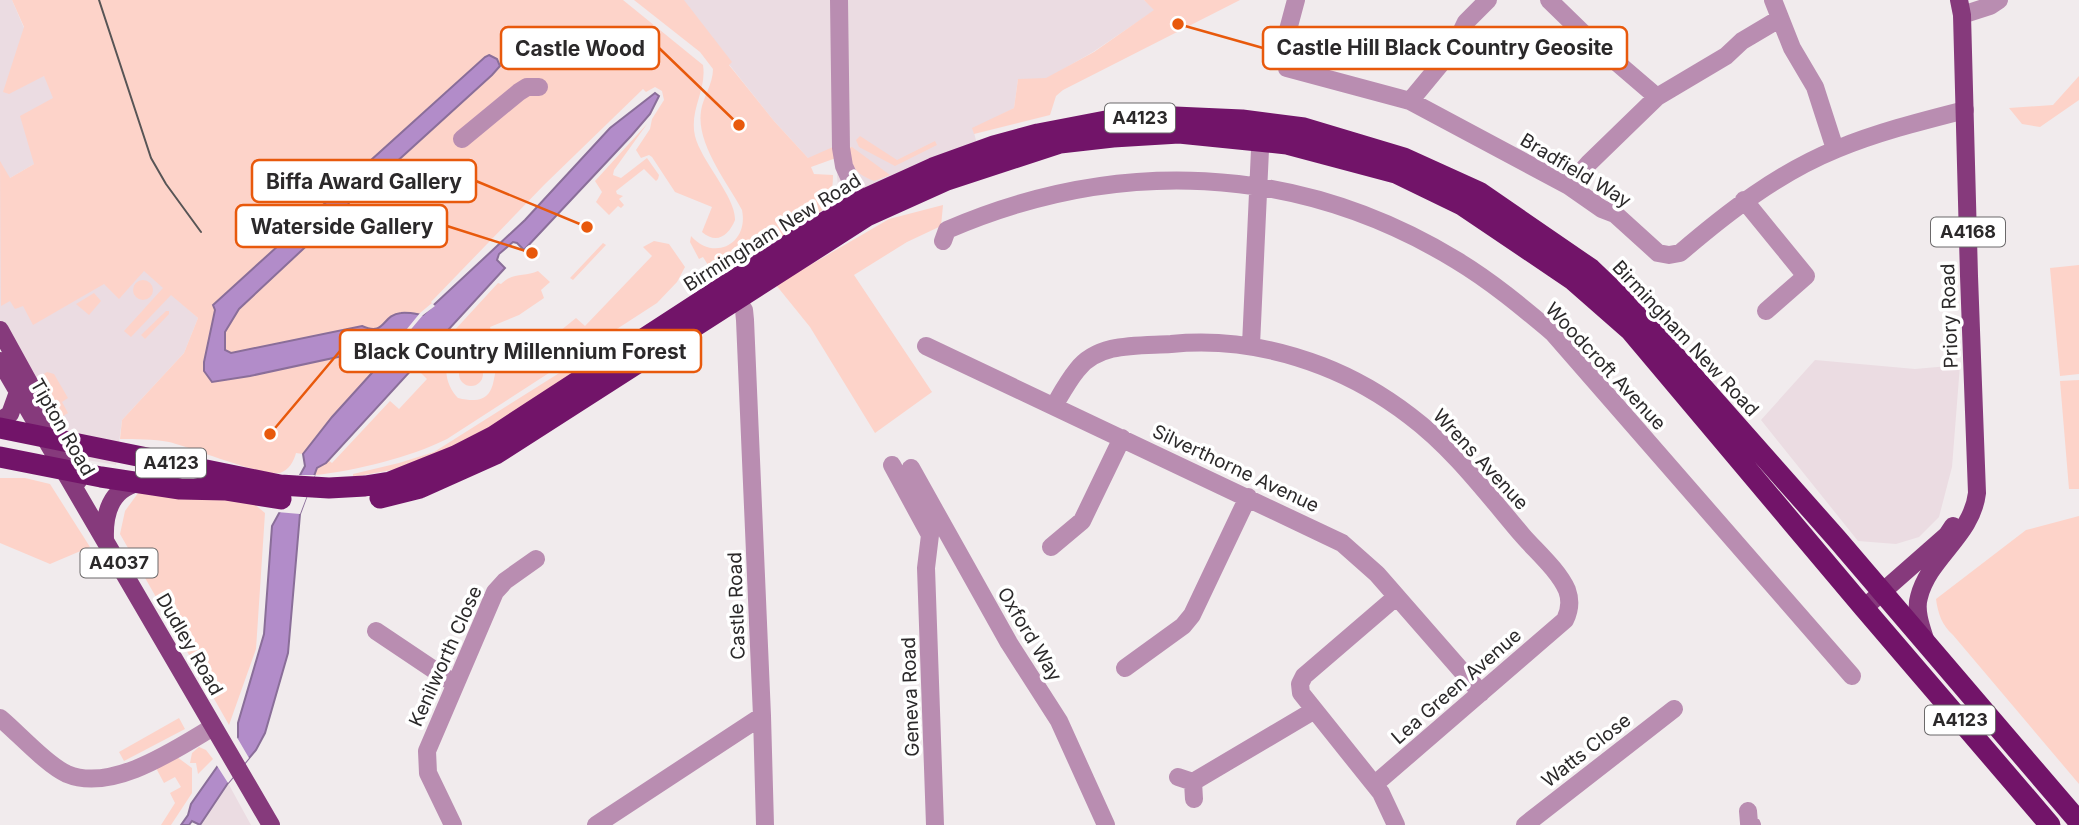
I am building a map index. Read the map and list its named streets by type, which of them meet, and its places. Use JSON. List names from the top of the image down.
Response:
{
  "streets": {
    "highway": ["A4123", "Birmingham New Road"],
    "main road": [
      "A4168",
      "Priory Road",
      "Tipton Road",
      "A4037",
      "Dudley Road"
    ],
    "street": [
      "Bradfield Way",
      "Woodcroft Avenue",
      "Wrens Avenue",
      "Silverthorne Avenue",
      "Castle Road",
      "Oxford Way",
      "Kenilworth Close",
      "Lea Green Avenue",
      "Geneva Road",
      "Watts Close"
    ]
  },
  "crossings": [
    ["Bradfield Way", "Priory Road"],
    ["Birmingham New Road", "Priory Road"],
    ["Birmingham New Road", "Tipton Road"],
    ["Birmingham New Road", "Castle Road"],
    ["Tipton Road", "Dudley Road"],
    ["Wrens Avenue", "Silverthorne Avenue"],
    ["Wrens Avenue", "Lea Green Avenue"],
    ["Silverthorne Avenue", "Lea Green Avenue"],
    ["A4037", "Dudley Road"]
  ],
  "places": [
    "Castle Hill Black Country Geosite",
    "Castle Wood",
    "Biffa Award Gallery",
    "Waterside Gallery",
    "Black Country Millennium Forest"
  ]
}
